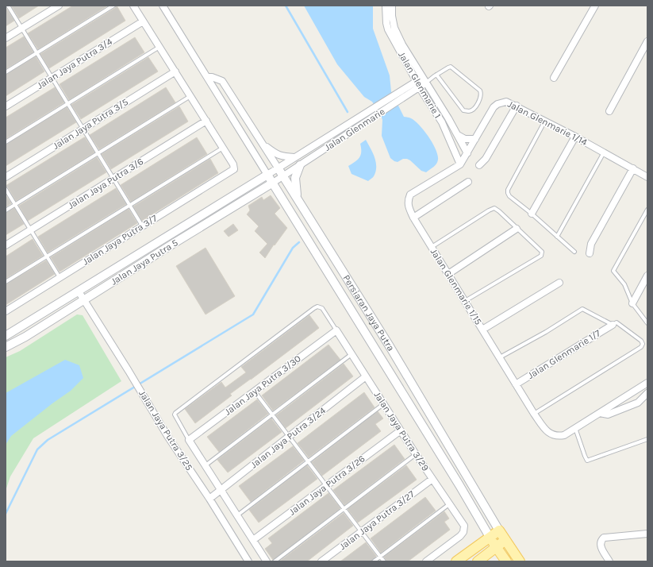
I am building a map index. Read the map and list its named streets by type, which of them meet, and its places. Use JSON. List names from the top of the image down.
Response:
{
  "streets": {
    "main road": ["Persiaran Jaya Putra"],
    "street": [
      "Jalan Jaya Putra 3/4",
      "Jalan Glenmarie 1",
      "Jalan Glenmarie 1/14",
      "Jalan Jaya Putra 3/5",
      "Jalan Glenmarie",
      "Jalan Jaya Putra 3/6",
      "Jalan Jaya Putra 3/7",
      "Jalan Jaya Putra 5",
      "Jalan Glenmarie 1/15",
      "Jalan Glenmarie 1/7",
      "Jalan Jaya Putra 3/30",
      "Jalan Jaya Putra 3/25",
      "Jalan Jaya Putra 3/29",
      "Jalan Jaya Putra 3/24",
      "Jalan Jaya Putra 3/26",
      "Jalan Jaya Putra 3/27"
    ]
  },
  "crossings": [
    ["Jalan Glenmarie 1", "Jalan Glenmarie 1/14"],
    ["Jalan Glenmarie 1", "Jalan Glenmarie"],
    ["Jalan Glenmarie 1", "Jalan Glenmarie 1/15"],
    ["Jalan Glenmarie 1/14", "Jalan Glenmarie 1/15"],
    ["Jalan Glenmarie", "Jalan Jaya Putra 5"],
    ["Jalan Glenmarie", "Persiaran Jaya Putra"],
    ["Jalan Jaya Putra 5", "Persiaran Jaya Putra"],
    ["Jalan Jaya Putra 5", "Jalan Jaya Putra 3/25"],
    ["Jalan Glenmarie 1/15", "Jalan Glenmarie 1/7"],
    ["Jalan Jaya Putra 3/30", "Jalan Jaya Putra 3/25"],
    ["Jalan Jaya Putra 3/30", "Jalan Jaya Putra 3/29"],
    ["Jalan Jaya Putra 3/25", "Jalan Jaya Putra 3/24"],
    ["Jalan Jaya Putra 3/25", "Jalan Jaya Putra 3/26"],
    ["Jalan Jaya Putra 3/29", "Jalan Jaya Putra 3/24"],
    ["Jalan Jaya Putra 3/29", "Jalan Jaya Putra 3/26"],
    ["Jalan Jaya Putra 3/29", "Jalan Jaya Putra 3/27"]
  ]
}
